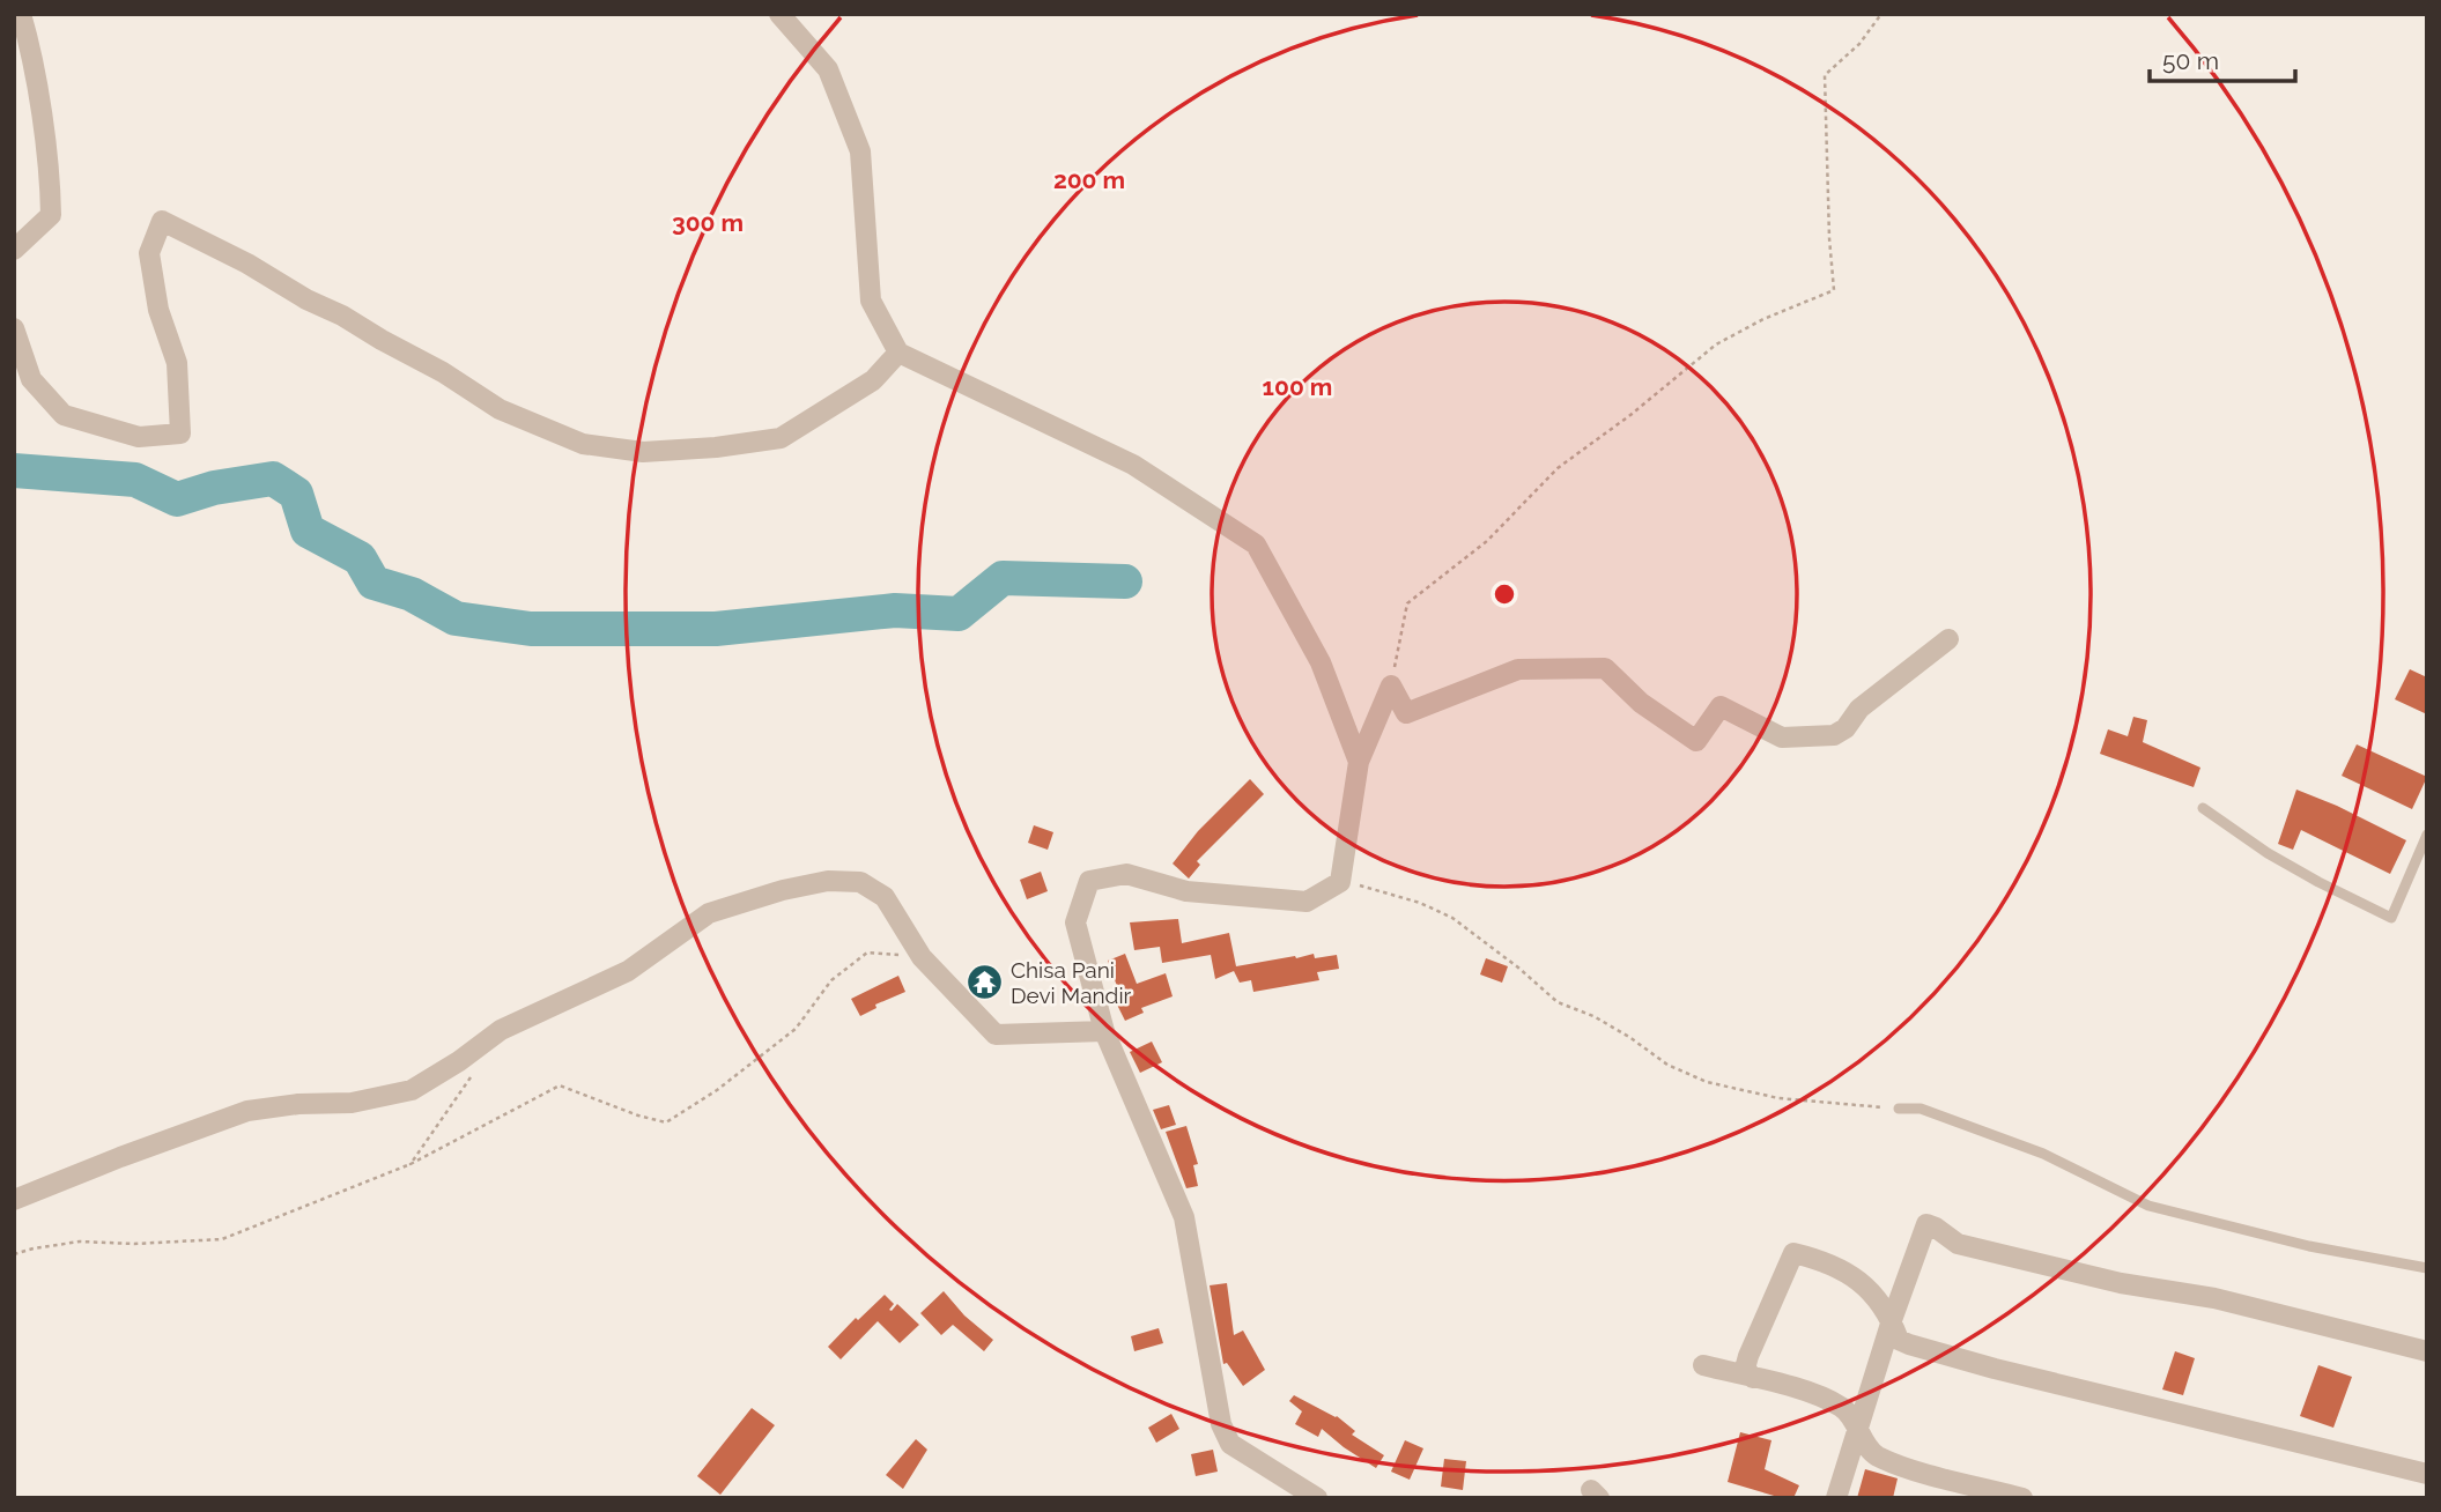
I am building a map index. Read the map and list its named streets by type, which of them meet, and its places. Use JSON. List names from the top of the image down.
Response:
{
  "places": {
    "temple": ["Chisa Pani Devi Mandir"]
  },
  "scale_bar": "50 m",
  "rings": ["200 m", "300 m", "100 m"]
}
